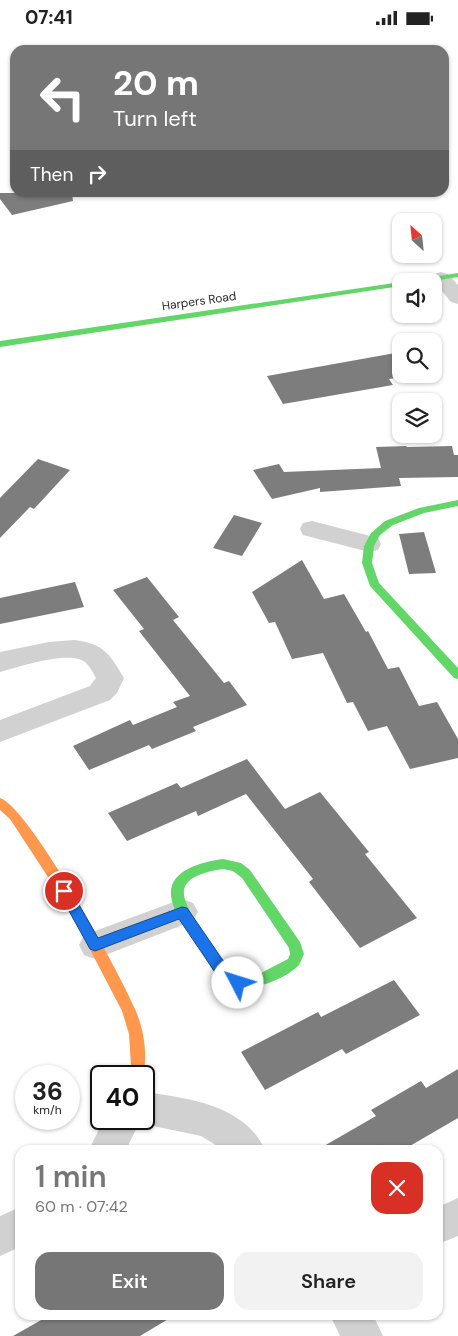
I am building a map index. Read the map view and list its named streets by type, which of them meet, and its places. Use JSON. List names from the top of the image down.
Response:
{
  "streets": {
    "street": ["Harpers Road"]
  },
  "north": "top left",
  "page": {
    "status": "07:41",
    "turn": ["20 m", "Turn left"],
    "then": "Then",
    "speed": "36 km/h",
    "limit": "40",
    "heading": ["1 min", "60 m · 07:42"],
    "buttons": ["Exit", "Share"]
  }
}
